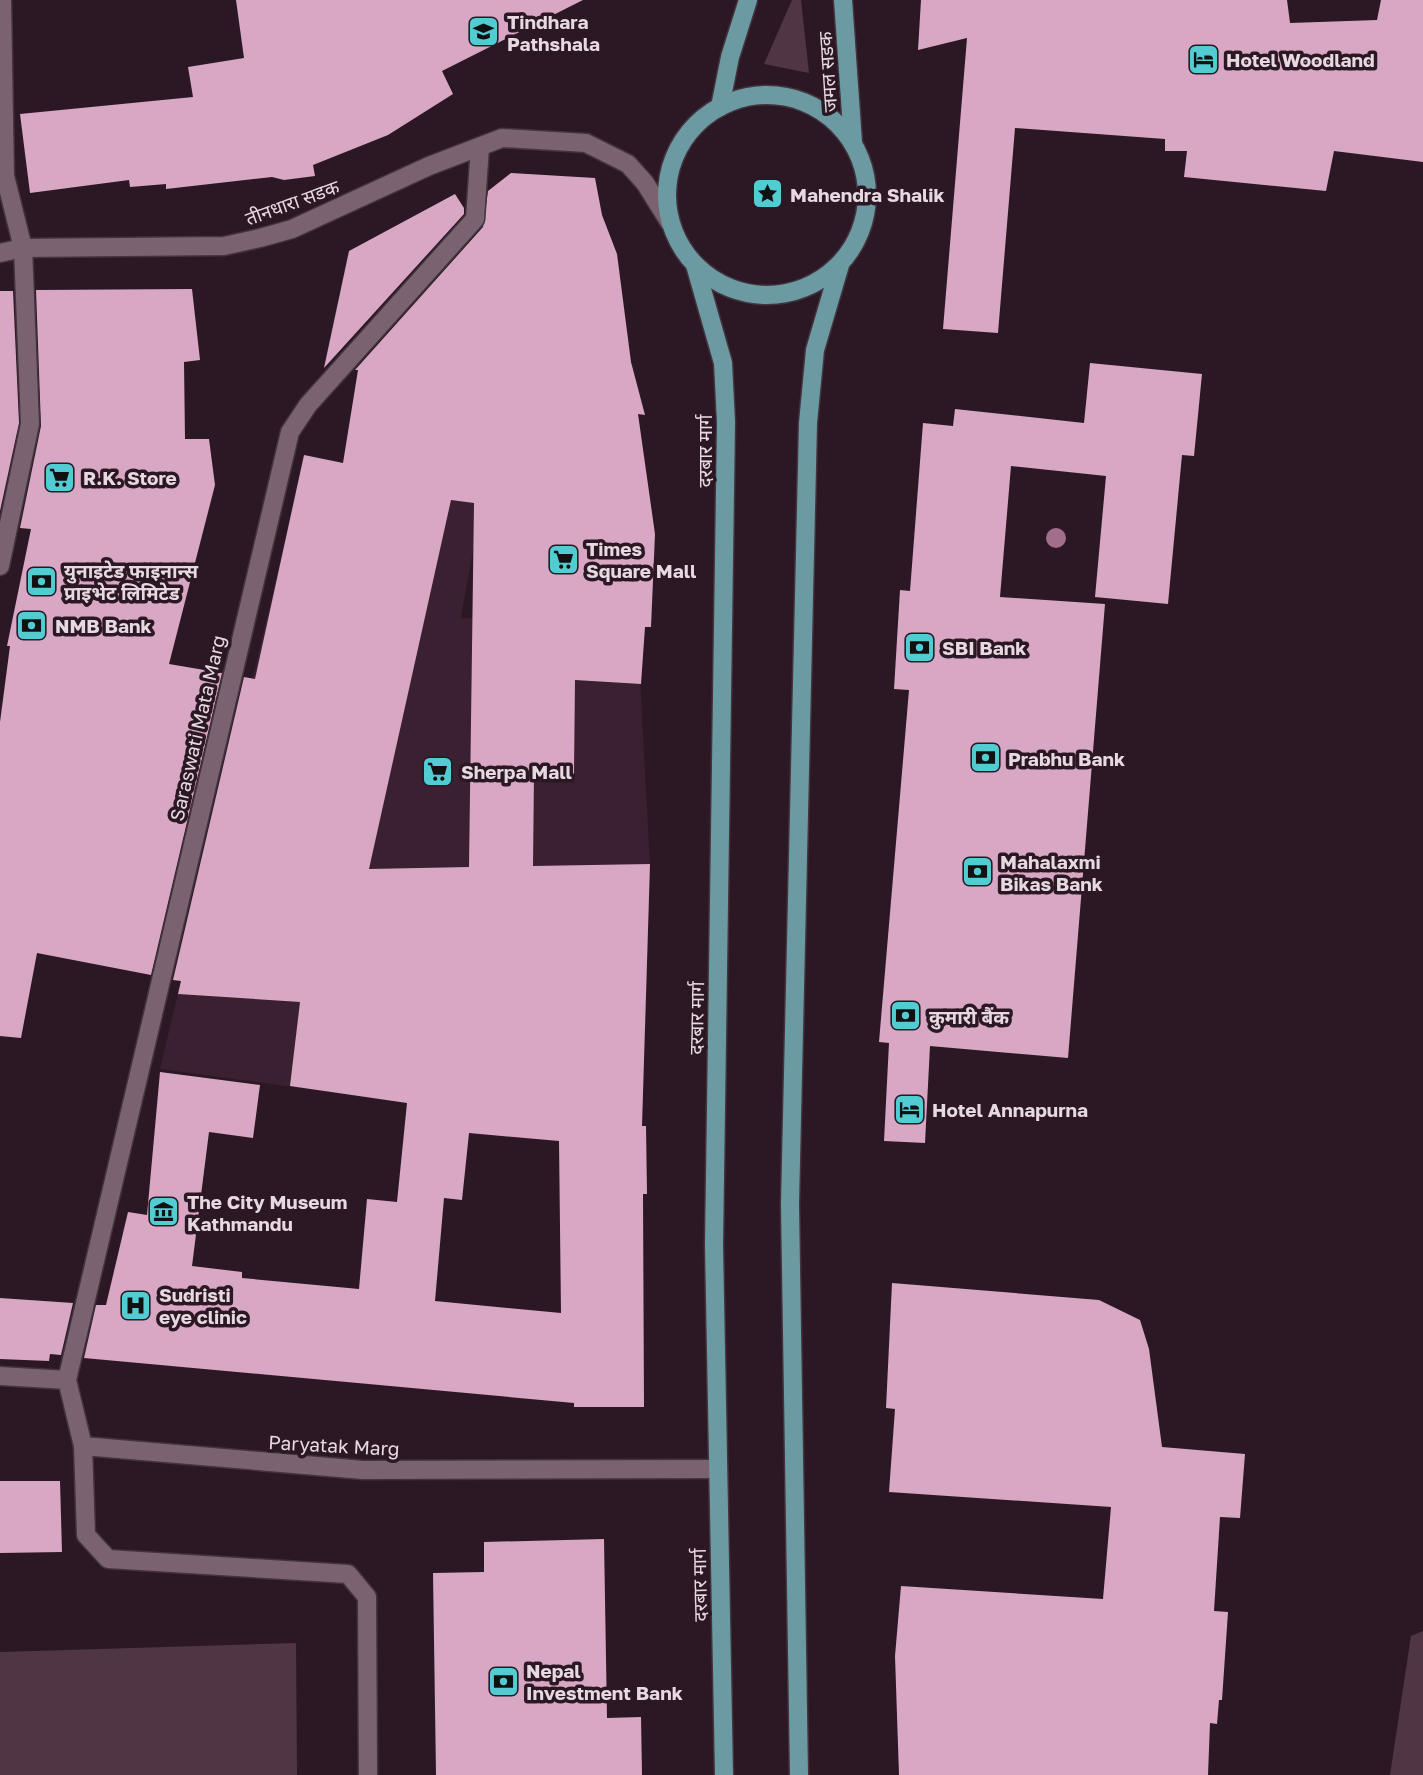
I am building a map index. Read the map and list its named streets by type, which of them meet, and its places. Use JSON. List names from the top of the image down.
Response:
{
  "streets": {
    "main road": ["जमल सडक", "दरबार मार्ग"],
    "street": ["तीनधारा सडक", "Saraswati Mata Marg", "Paryatak Marg"]
  },
  "crossings": [
    ["जमल सडक", "तीनधारा सडक"],
    ["जमल सडक", "दरबार मार्ग"],
    ["तीनधारा सडक", "दरबार मार्ग"],
    ["तीनधारा सडक", "Saraswati Mata Marg"],
    ["दरबार मार्ग", "Paryatak Marg"]
  ],
  "places": {
    "school or university": ["Tindhara Pathshala"],
    "hotel": ["Hotel Woodland", "Hotel Annapurna"],
    "place": ["Mahendra Shalik"],
    "supermarket": ["R.K. Store", "Times Square Mall", "Sherpa Mall"],
    "bank": [
      "युनाइटेड फाइनान्स प्राइभेट लिमिटेड",
      "NMB Bank",
      "SBI Bank",
      "Prabhu Bank",
      "Mahalaxmi Bikas Bank",
      "कुमारी बैंक",
      "Nepal Investment Bank"
    ],
    "museum": ["The City Museum Kathmandu"],
    "hospital": ["Sudristi eye clinic"]
  }
}
